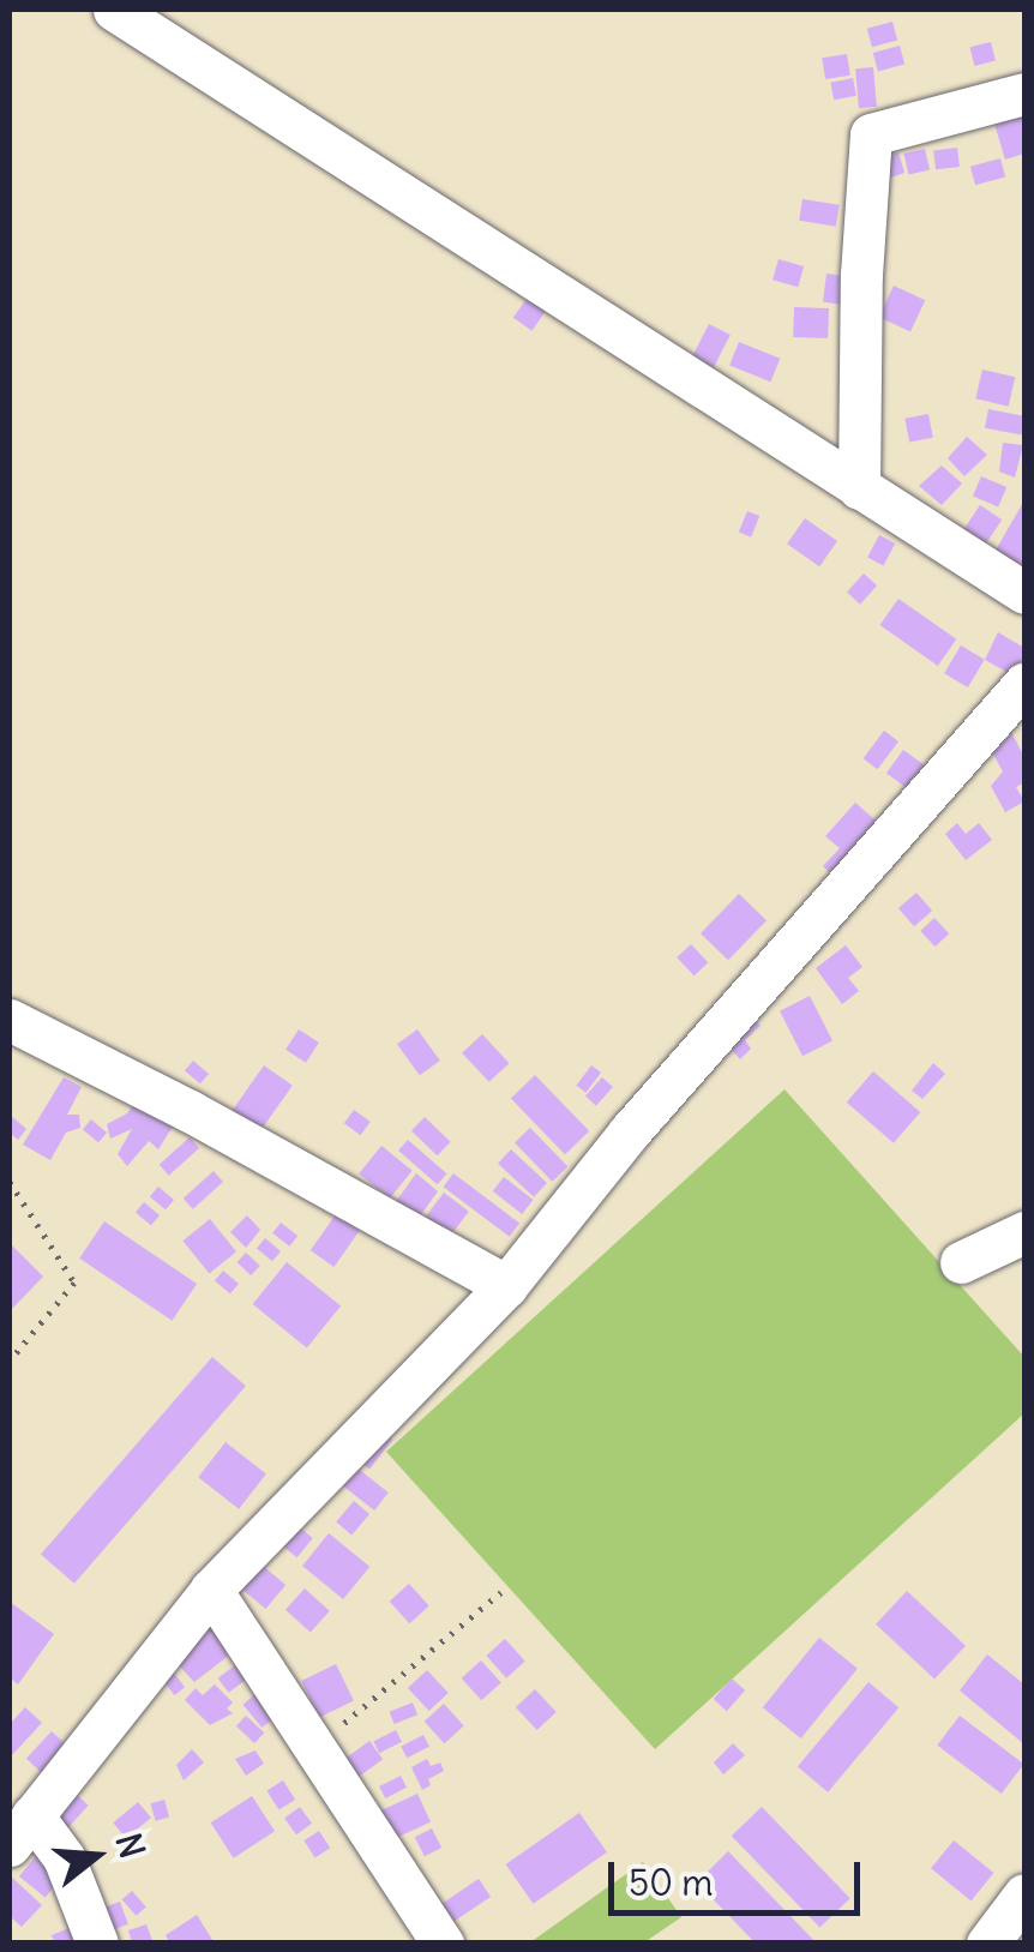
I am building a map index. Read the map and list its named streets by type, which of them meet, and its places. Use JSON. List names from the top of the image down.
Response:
{
  "scale_bar": "50 m",
  "north": "right"
}
